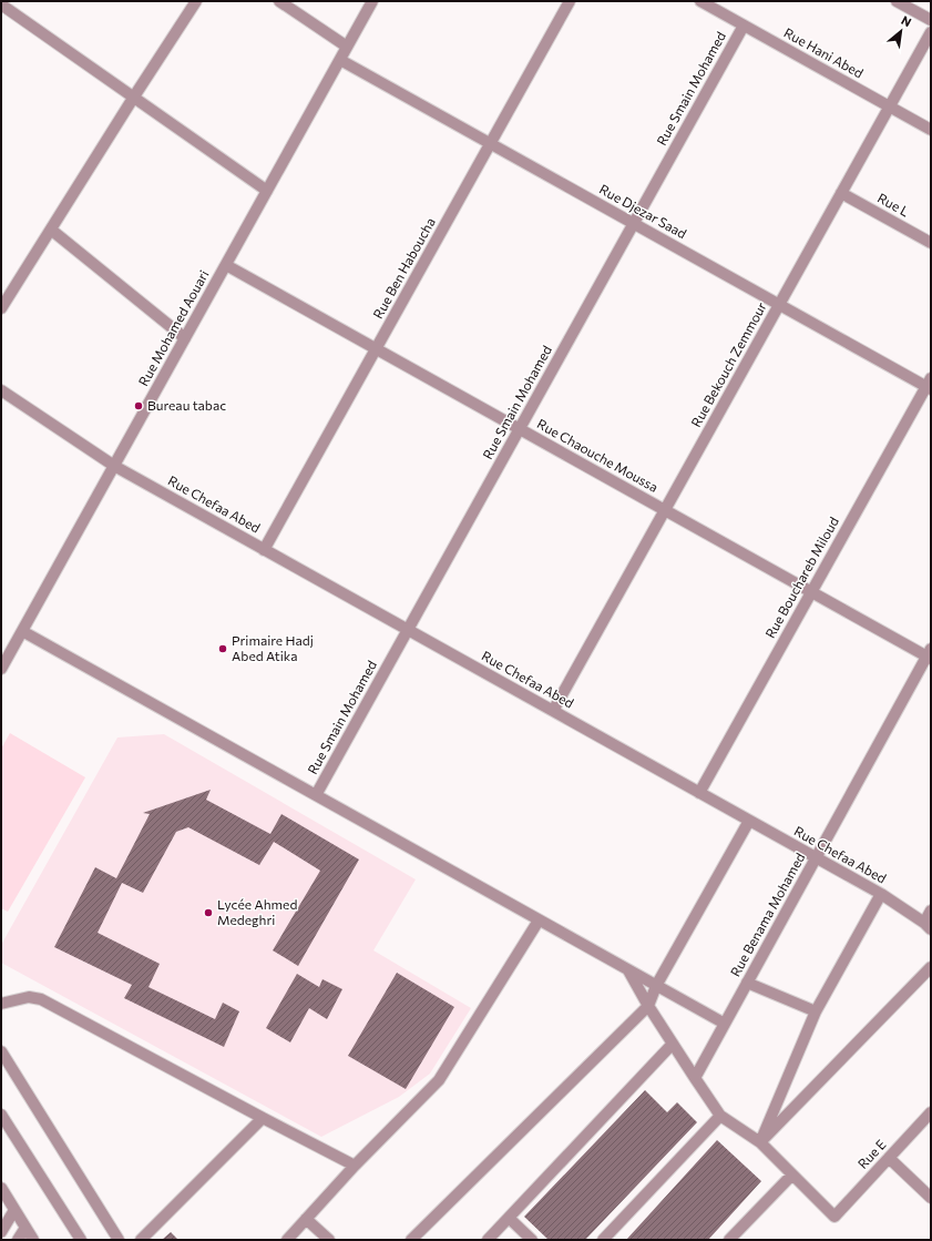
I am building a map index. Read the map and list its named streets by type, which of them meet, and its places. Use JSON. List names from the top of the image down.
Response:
{
  "streets": {
    "street": [
      "Rue Hani Abed",
      "Rue Smain Mohamed",
      "Rue L",
      "Rue Djezar Saad",
      "Rue Ben Haboucha",
      "Rue Mohamed Aouari",
      "Rue Bekouch Zemmour",
      "Rue Chaouche Moussa",
      "Rue Chefaa Abed",
      "Rue Bouchareb Miloud",
      "Rue Benama Mohamed",
      "Rue E"
    ]
  },
  "crossings": [
    ["Rue Hani Abed", "Rue Smain Mohamed"],
    ["Rue Hani Abed", "Rue Bekouch Zemmour"],
    ["Rue Smain Mohamed", "Rue Djezar Saad"],
    ["Rue Smain Mohamed", "Rue Chaouche Moussa"],
    ["Rue Smain Mohamed", "Rue Chefaa Abed"],
    ["Rue L", "Rue Bekouch Zemmour"],
    ["Rue Djezar Saad", "Rue Ben Haboucha"],
    ["Rue Djezar Saad", "Rue Mohamed Aouari"],
    ["Rue Djezar Saad", "Rue Bekouch Zemmour"],
    ["Rue Djezar Saad", "Rue Bouchareb Miloud"],
    ["Rue Ben Haboucha", "Rue Chaouche Moussa"],
    ["Rue Ben Haboucha", "Rue Chefaa Abed"],
    ["Rue Mohamed Aouari", "Rue Chaouche Moussa"],
    ["Rue Mohamed Aouari", "Rue Chefaa Abed"],
    ["Rue Bekouch Zemmour", "Rue Chaouche Moussa"],
    ["Rue Bekouch Zemmour", "Rue Chefaa Abed"],
    ["Rue Chaouche Moussa", "Rue Bouchareb Miloud"],
    ["Rue Chaouche Moussa", "Rue Benama Mohamed"],
    ["Rue Chefaa Abed", "Rue Bouchareb Miloud"],
    ["Rue Chefaa Abed", "Rue Benama Mohamed"]
  ],
  "places": ["Bureau tabac", "Primaire Hadj Abed Atika", "Lycée Ahmed Medeghri"],
  "north": "top right"
}
